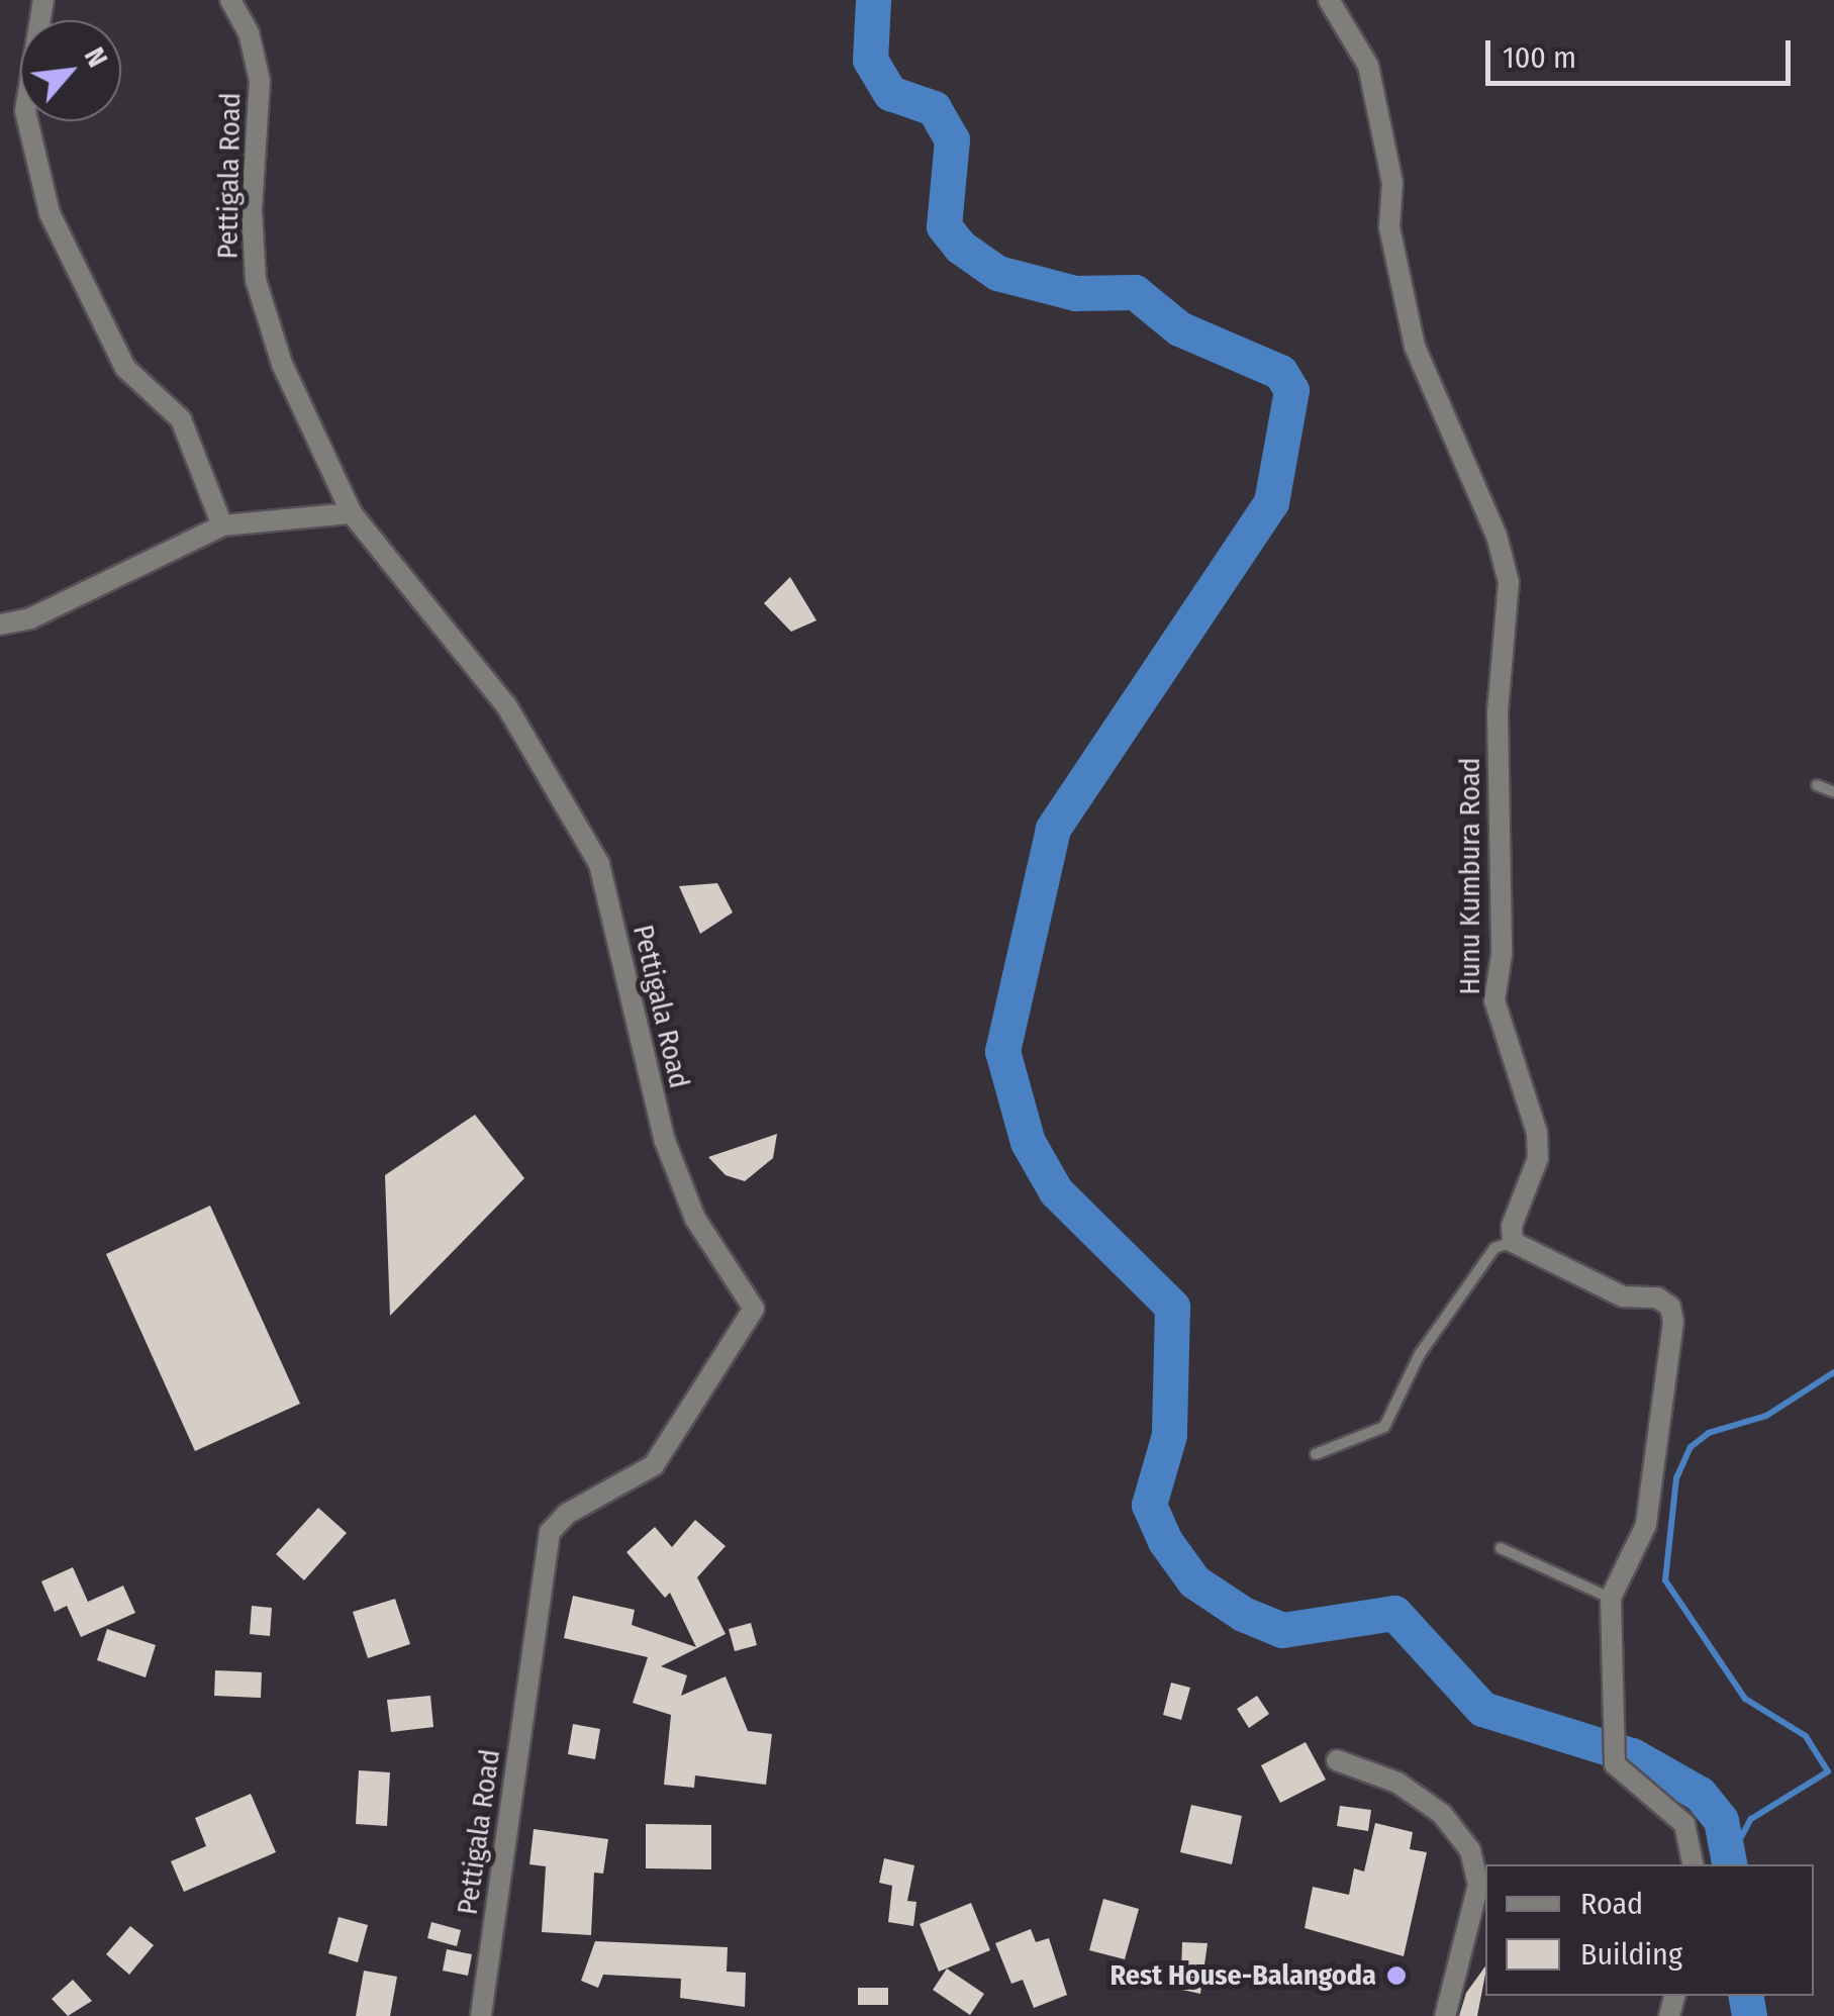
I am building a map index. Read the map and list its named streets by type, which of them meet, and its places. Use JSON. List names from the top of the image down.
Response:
{
  "streets": {
    "street": ["Pettigala Road", "Hunu Kumbura Road"]
  },
  "places": ["Rest House-Balangoda"],
  "legend": ["Road", "Building"],
  "scale_bar": "100 m",
  "north": "top right"
}
